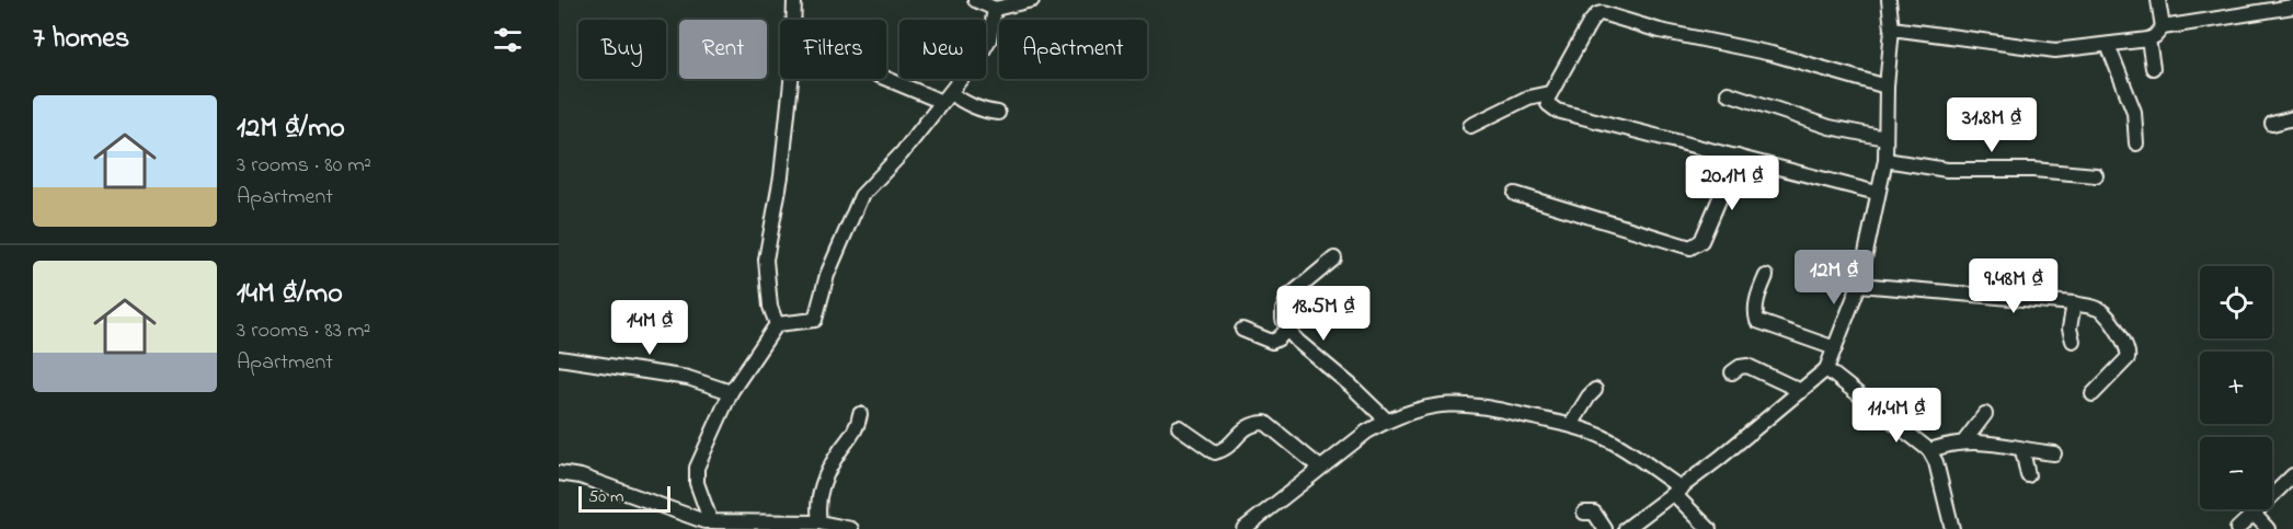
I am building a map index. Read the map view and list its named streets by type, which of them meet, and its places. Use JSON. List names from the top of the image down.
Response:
{
  "scale_bar": "50 m",
  "page": {
    "heading": "7 homes",
    "chip": [
      "Buy",
      "Rent",
      "Filters",
      "New",
      "Apartment"
    ],
    "list": [
      {
        "name": "12M ₫/mo",
        "note": "3 rooms · 80 m² · Apartment"
      },
      {
        "name": "14M ₫/mo",
        "note": "3 rooms · 83 m² · Apartment"
      }
    ],
    "price": [
      "31.8M ₫",
      "20.1M ₫",
      "12M ₫",
      "9.48M ₫",
      "18.5M ₫",
      "14M ₫",
      "11.4M ₫"
    ],
    "map_buttons": ["+", "−"],
    "scale": "50 m"
  }
}
